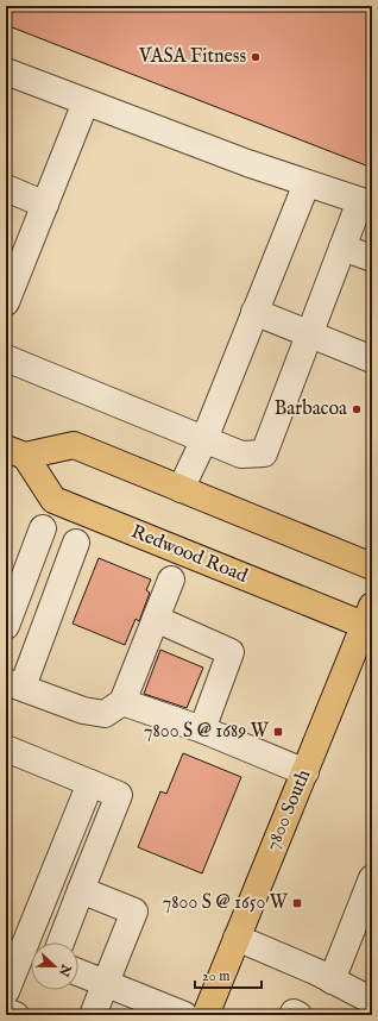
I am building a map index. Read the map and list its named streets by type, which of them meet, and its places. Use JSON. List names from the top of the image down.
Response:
{
  "streets": {
    "main road": ["Redwood Road", "7800 South"]
  },
  "crossings": [
    ["Redwood Road", "7800 South"]
  ],
  "places": {
    "other": ["VASA Fitness", "Barbacoa"],
    "transit": ["7800 S @ 1689 W", "7800 S @ 1650 W"]
  },
  "scale_bar": "20 m",
  "north": "right"
}
